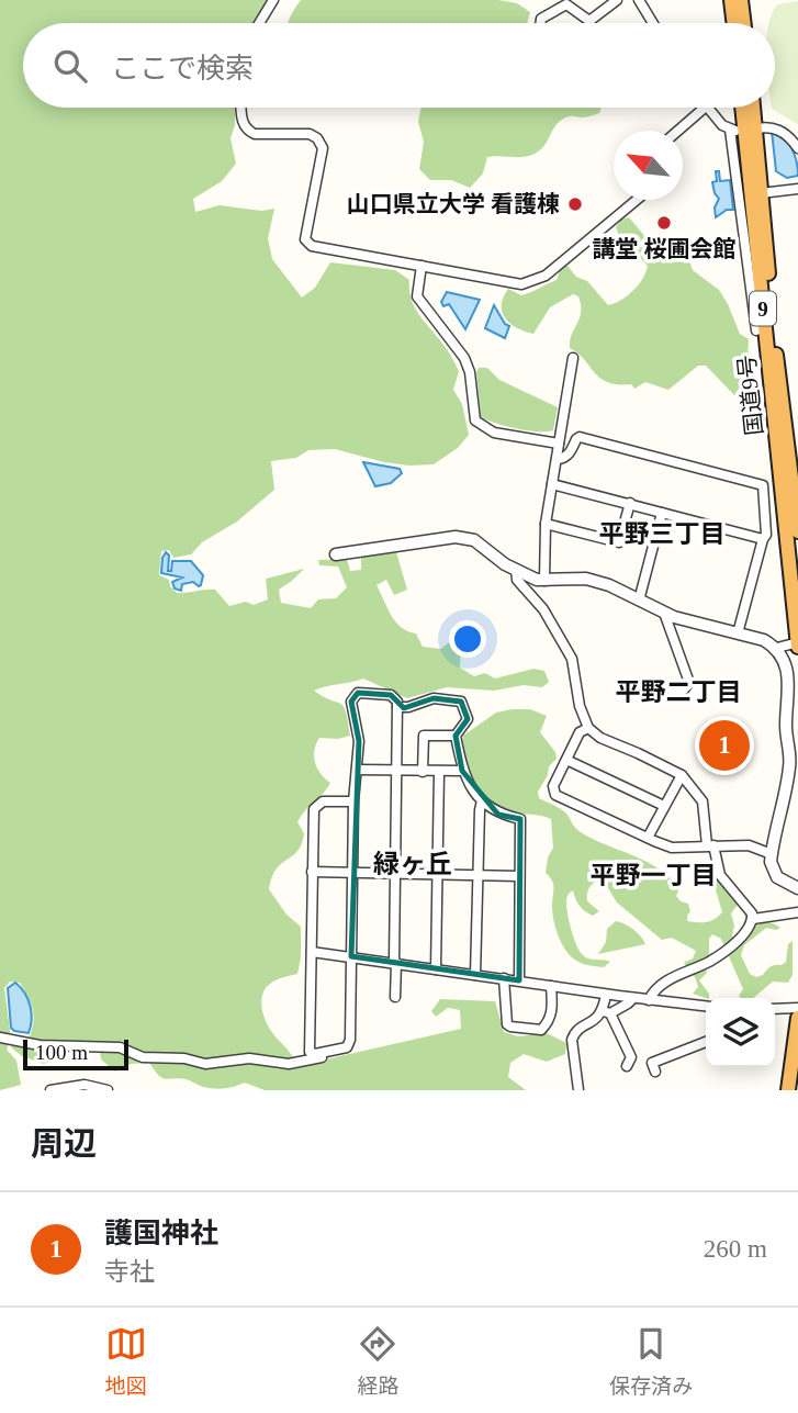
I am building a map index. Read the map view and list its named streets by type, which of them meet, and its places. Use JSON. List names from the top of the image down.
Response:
{
  "streets": {
    "highway": ["9", "国道9号"]
  },
  "districts": [
    "平野三丁目",
    "平野二丁目",
    "緑ヶ丘",
    "平野一丁目"
  ],
  "places": ["山口県立大学 看護棟", "講堂 桜圃会館"],
  "scale_bar": "100 m",
  "north": "top left",
  "page": {
    "search": "ここで検索",
    "pins": "1",
    "scale": "100 m",
    "heading": "周辺",
    "list": [
      {
        "mark": "1",
        "name": "護国神社",
        "note": "寺社",
        "value": "260 m"
      }
    ],
    "nav": ["地図", "経路", "保存済み"]
  }
}
